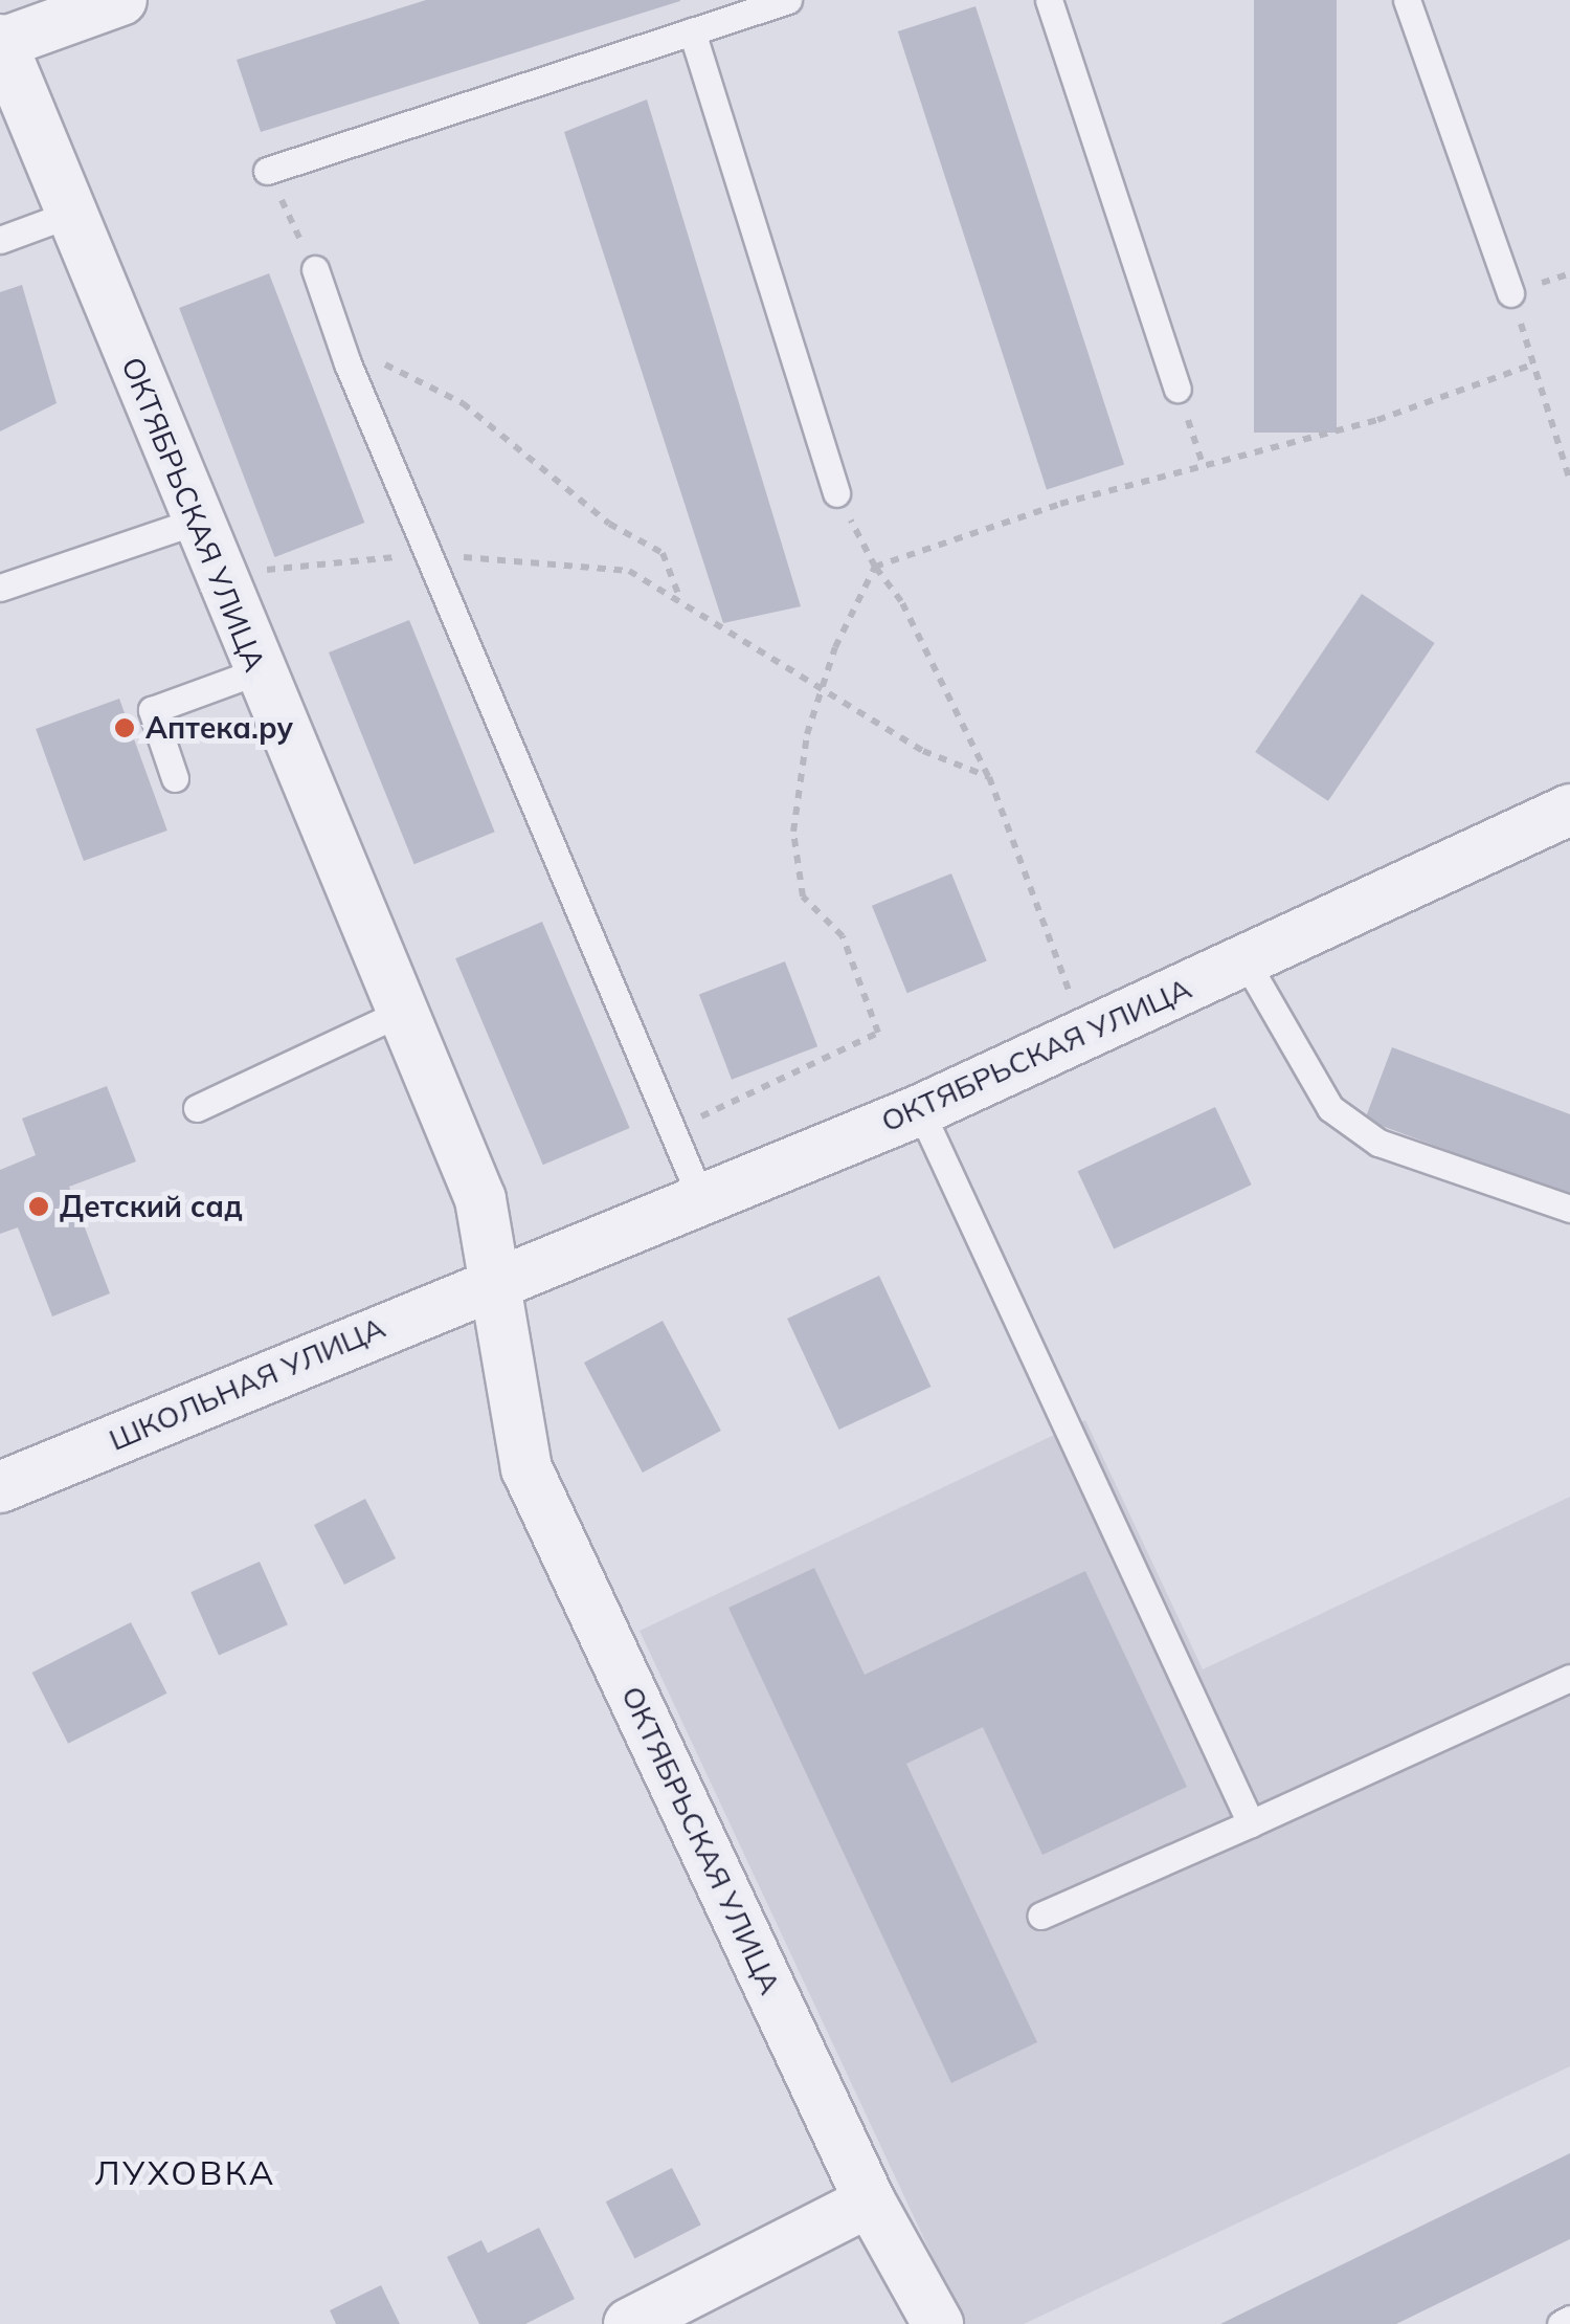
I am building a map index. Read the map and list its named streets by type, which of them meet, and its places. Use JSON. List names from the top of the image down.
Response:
{
  "streets": {
    "street": ["ОКТЯБРЬСКАЯ УЛИЦА", "ШКОЛЬНАЯ УЛИЦА"]
  },
  "crossings": [
    ["ОКТЯБРЬСКАЯ УЛИЦА", "ШКОЛЬНАЯ УЛИЦА"]
  ],
  "districts": ["ЛУХОВКА"],
  "places": ["Аптека.ру", "Детский сад"]
}
